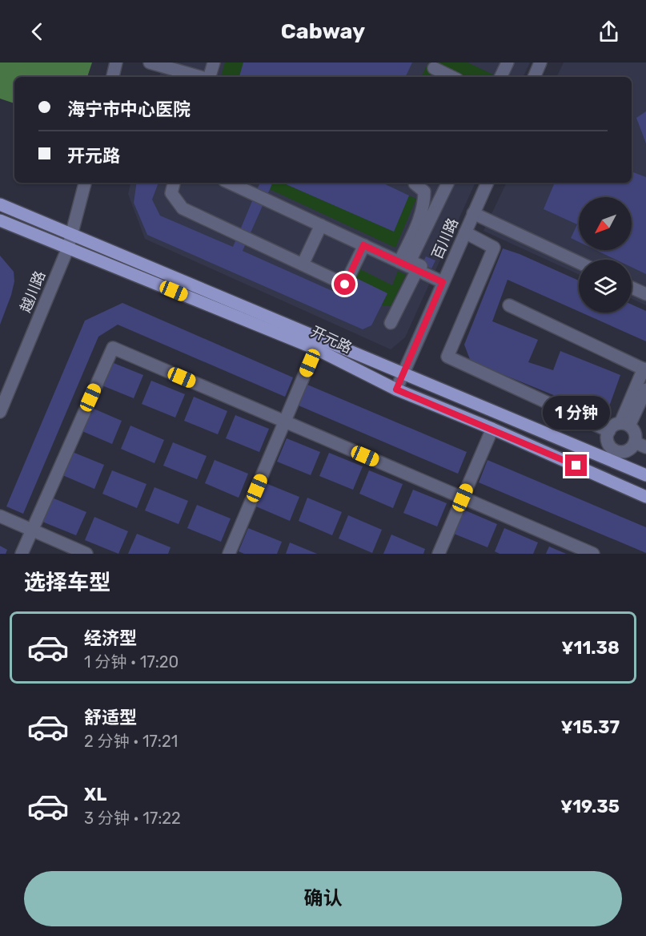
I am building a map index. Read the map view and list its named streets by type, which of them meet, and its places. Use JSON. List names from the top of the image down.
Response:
{
  "streets": {
    "main road": ["开元路"],
    "street": ["百川路", "越川路"]
  },
  "crossings": [
    ["百川路", "开元路"],
    ["越川路", "开元路"]
  ],
  "north": "bottom left",
  "page": {
    "header": "Cabway",
    "banner": ["海宁市中心医院", "开元路"],
    "bubble": "1 分钟",
    "heading": "选择车型",
    "list": [
      {
        "name": "经济型",
        "note": "1 分钟 · 17:20",
        "value": "¥11.38"
      },
      {
        "name": "舒适型",
        "note": "2 分钟 · 17:21",
        "value": "¥15.37"
      },
      {
        "name": "XL",
        "note": "3 分钟 · 17:22",
        "value": "¥19.35"
      }
    ],
    "buttons": "确认"
  }
}
